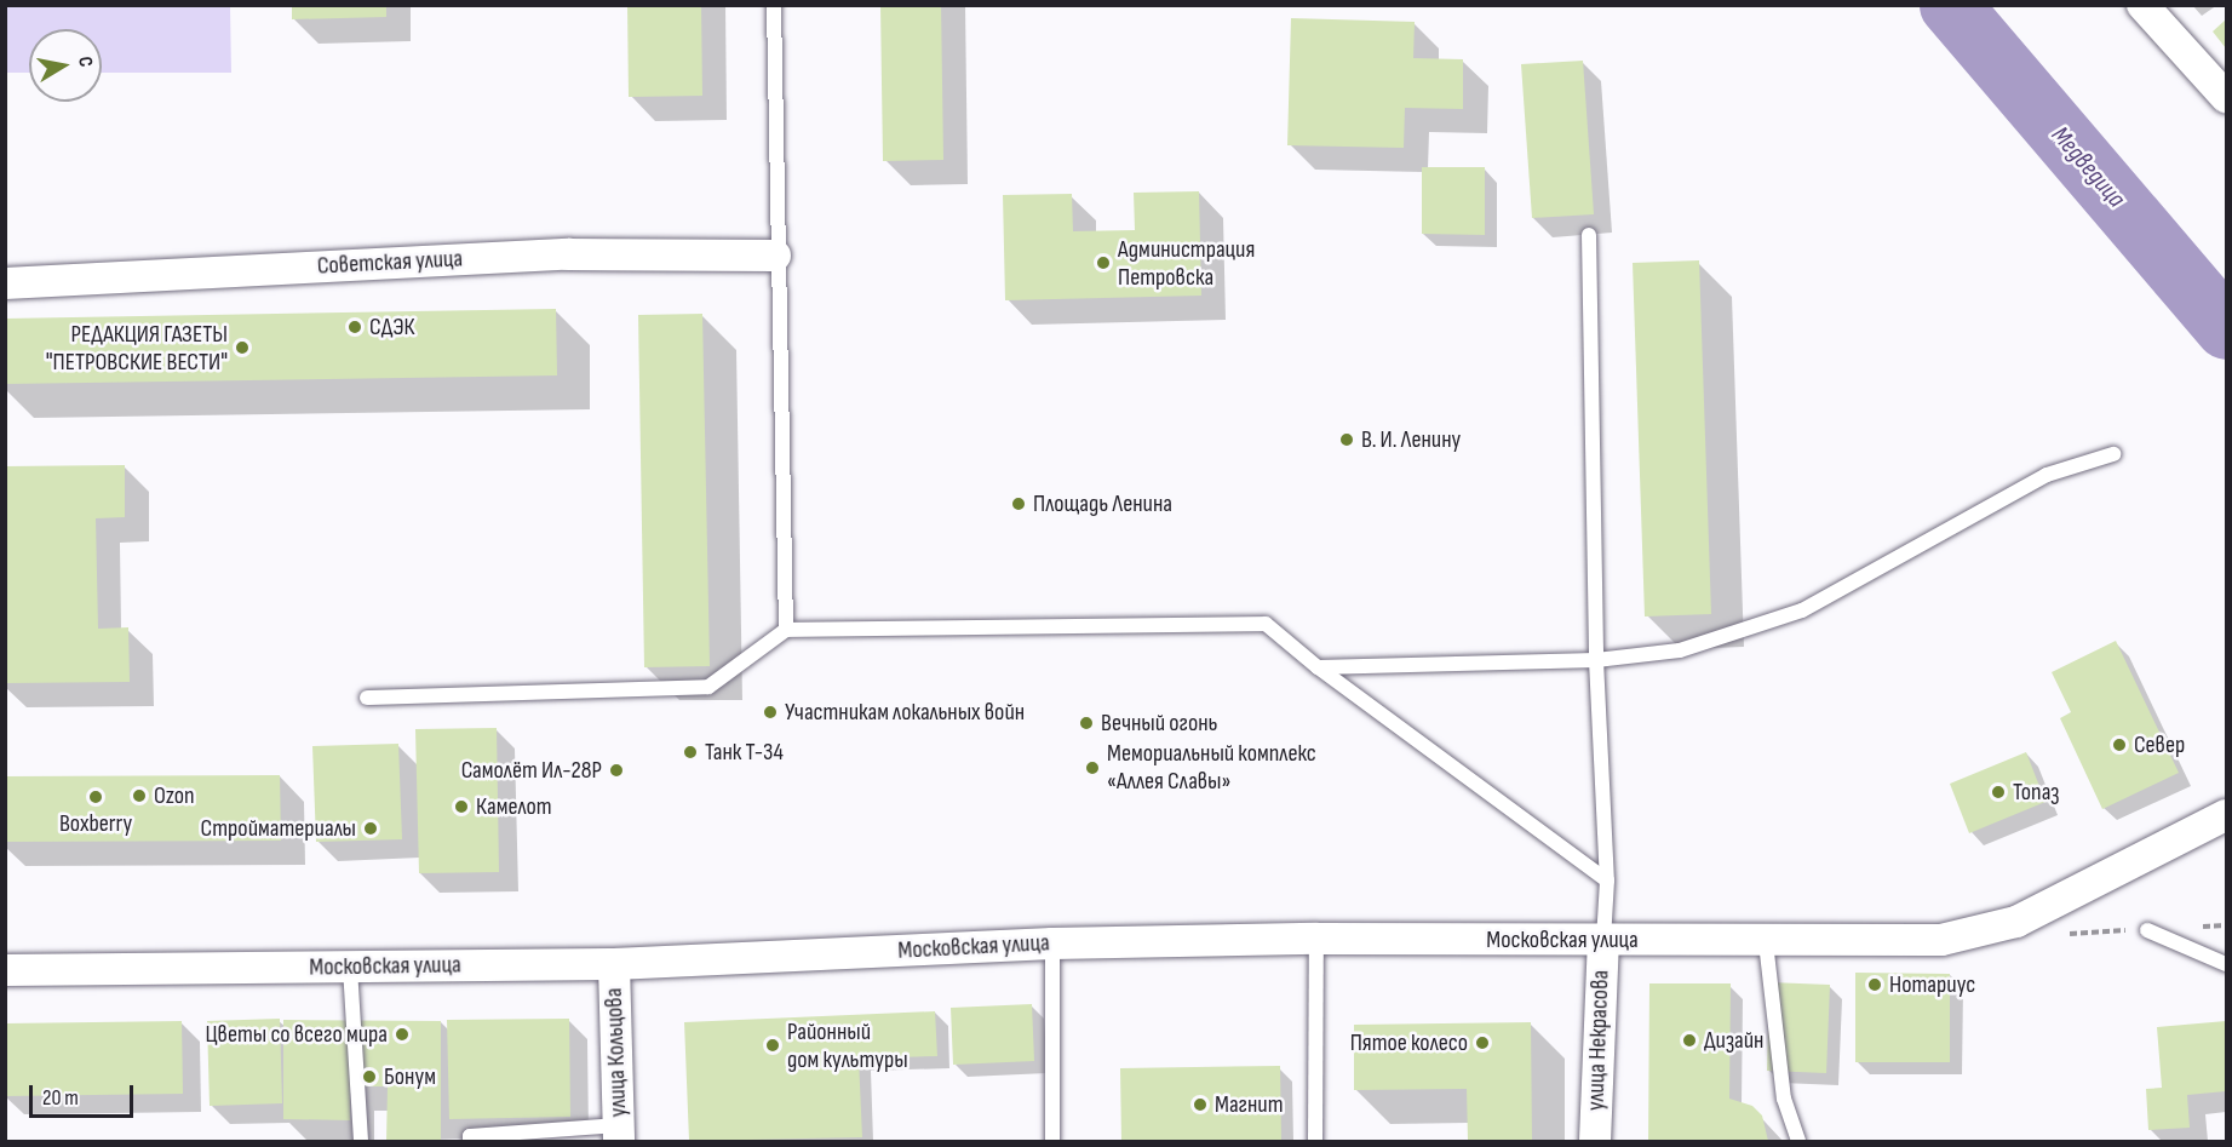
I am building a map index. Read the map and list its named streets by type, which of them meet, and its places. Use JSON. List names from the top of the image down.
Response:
{
  "streets": {
    "street": [
      "Советская улица",
      "Московская улица",
      "улица Некрасова",
      "улица Кольцова"
    ]
  },
  "crossings": [
    ["Московская улица", "улица Некрасова"],
    ["Московская улица", "улица Кольцова"]
  ],
  "water": ["Медведица"],
  "places": [
    "Администрация Петровска",
    "СДЭК",
    "РЕДАКЦИЯ ГАЗЕТЫ \"ПЕТРОВСКИЕ ВЕСТИ\"",
    "В. И. Ленину",
    "Площадь Ленина",
    "Участникам локальных войн",
    "Вечный огонь",
    "Север",
    "Танк Т-34",
    "Мемориальный комплекс «Аллея Славы»",
    "Самолёт Ил-28Р",
    "Топаз",
    "Ozon",
    "Boxberry",
    "Камелот",
    "Стройматериалы",
    "Нотариус",
    "Цветы со всего мира",
    "Дизайн",
    "Пятое колесо",
    "Районный дом культуры",
    "Бонум",
    "Магнит"
  ],
  "scale_bar": "20 m",
  "north": "right"
}
